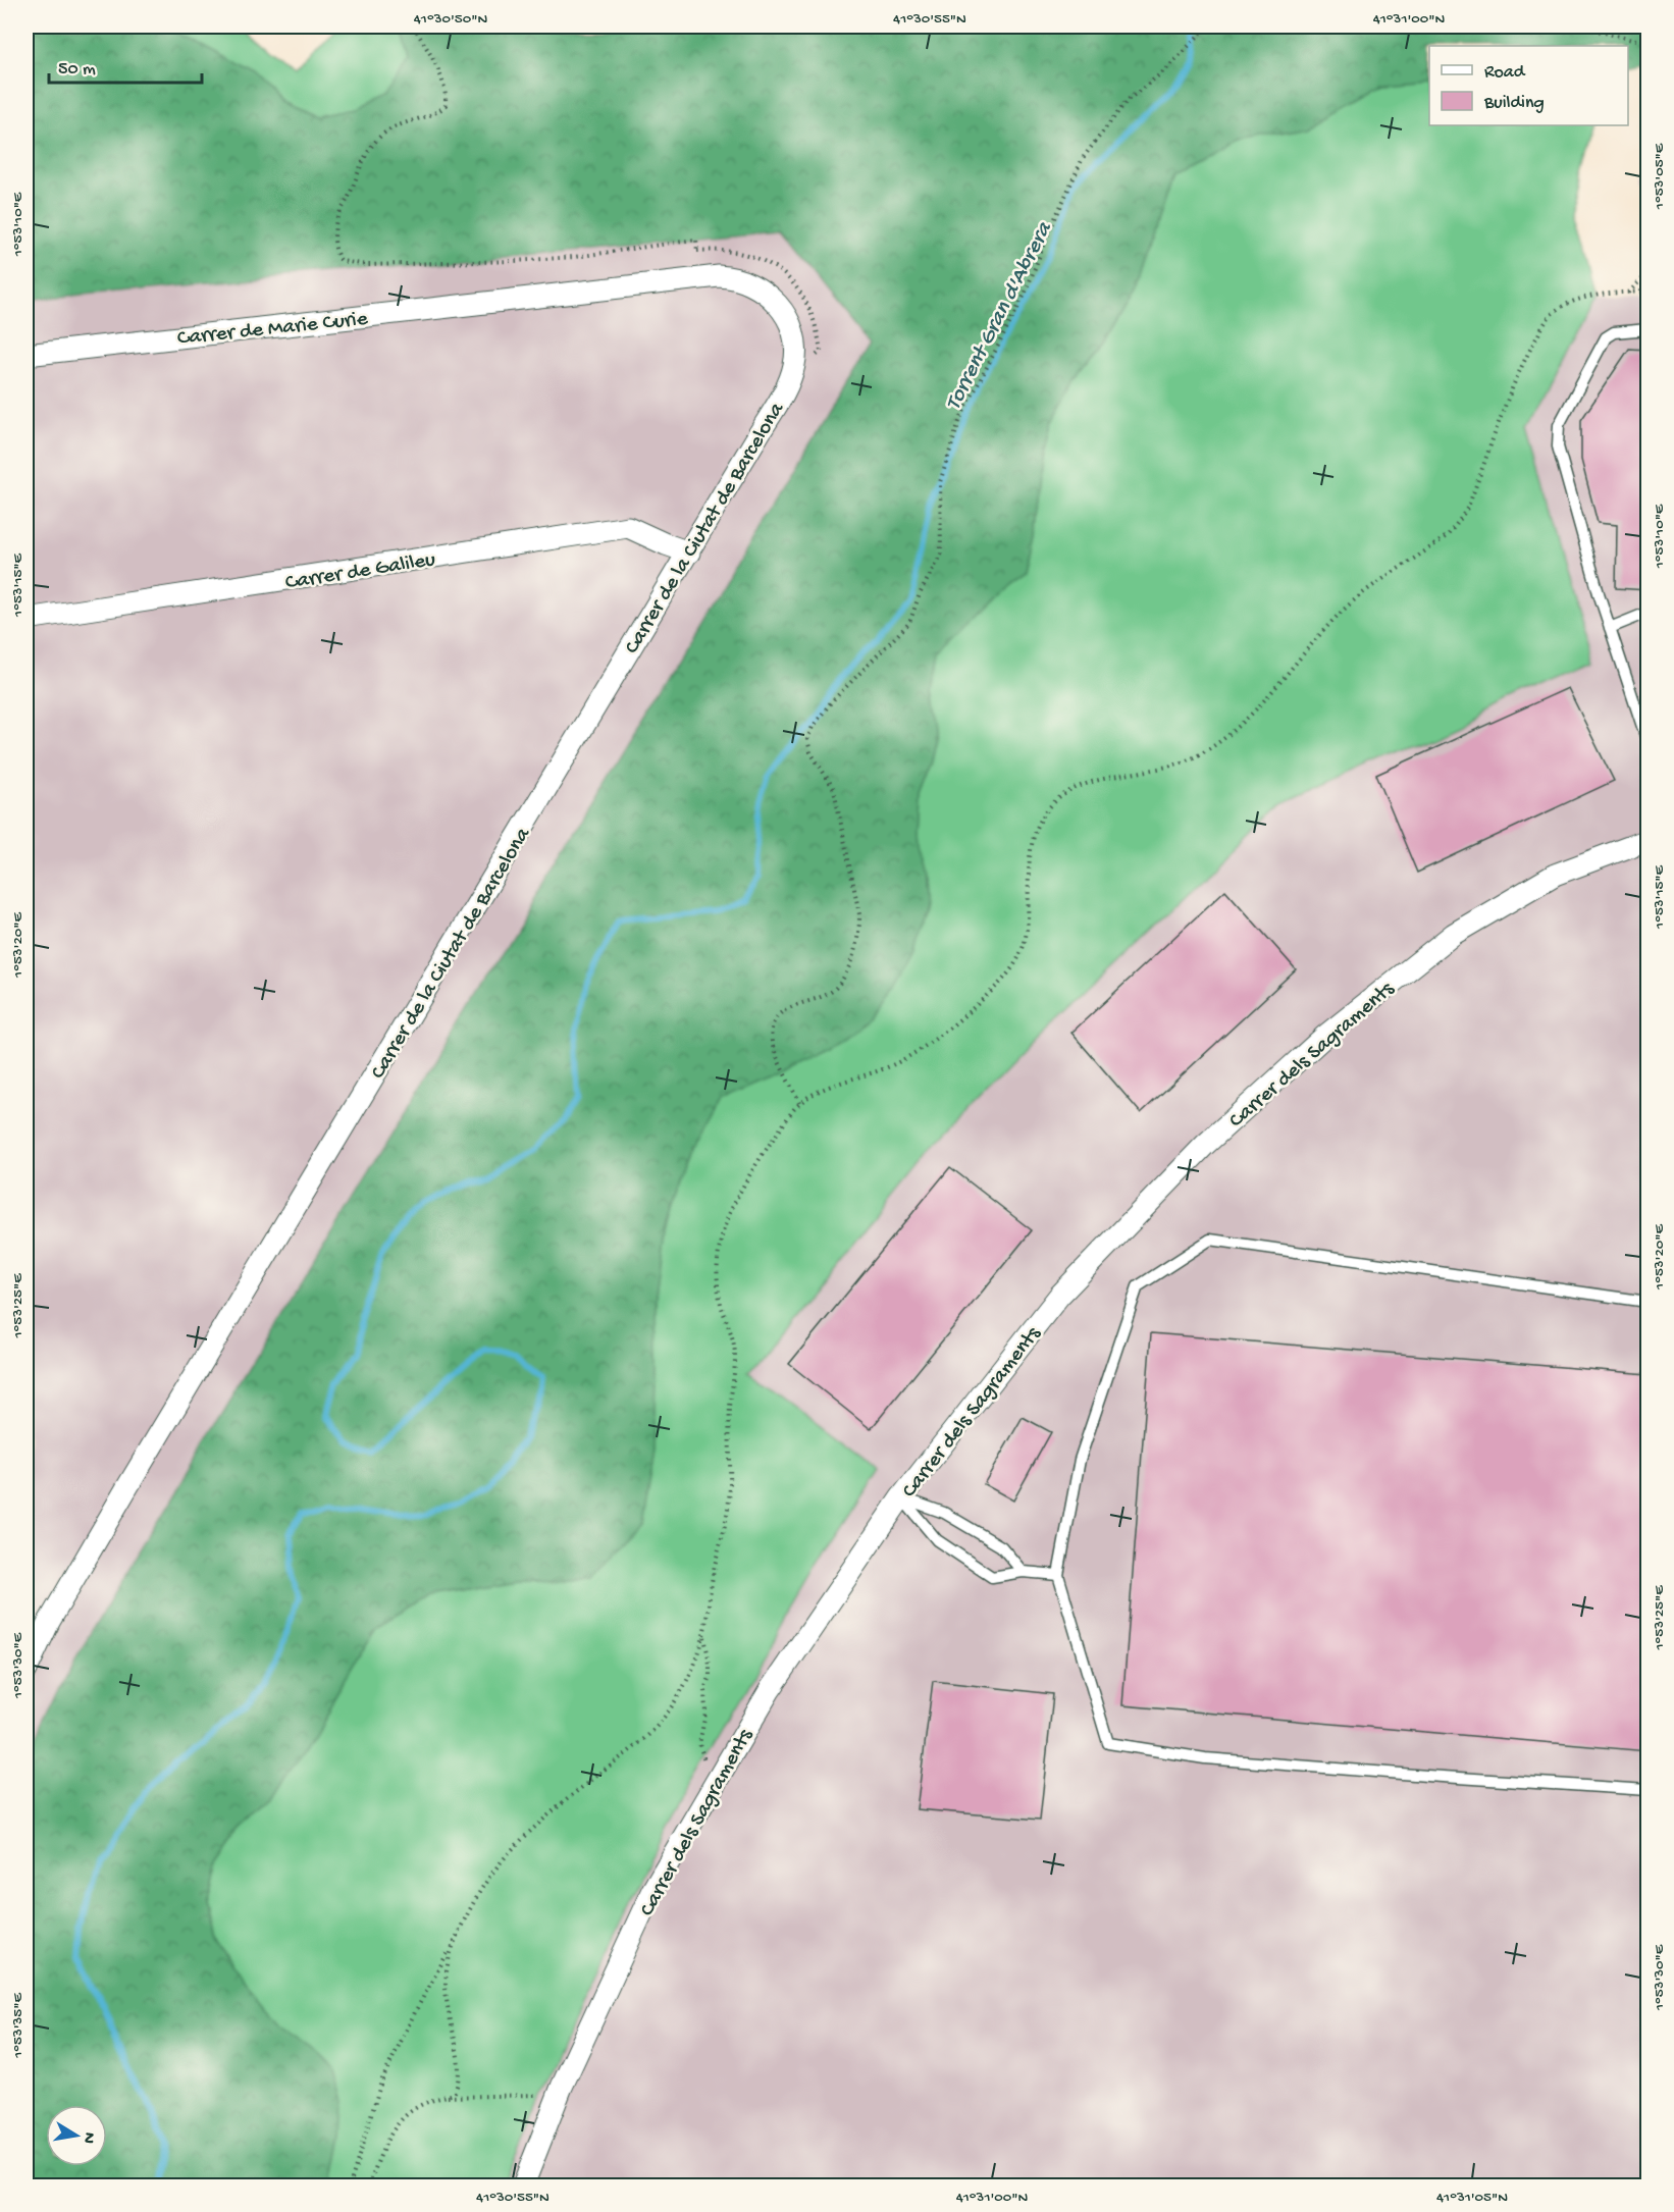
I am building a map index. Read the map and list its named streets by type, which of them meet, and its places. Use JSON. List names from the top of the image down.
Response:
{
  "streets": {
    "street": [
      "Carrer de Marie Curie",
      "Carrer de la Ciutat de Barcelona",
      "Carrer de Galileu",
      "Carrer dels Sagraments"
    ]
  },
  "crossings": [
    ["Carrer de Marie Curie", "Carrer de la Ciutat de Barcelona"],
    ["Carrer de la Ciutat de Barcelona", "Carrer de Galileu"]
  ],
  "water": ["Torrent Gran d'Abrera"],
  "legend": ["Road", "Building"],
  "scale_bar": "50 m",
  "north": "right",
  "coordinates": [
    "41°30'50\"N",
    "41°30'55\"N",
    "41°31'00\"N",
    "1°53'05\"E",
    "1°53'10\"E",
    "1°53'15\"E",
    "1°53'20\"E",
    "1°53'25\"E",
    "1°53'30\"E",
    "1°53'35\"E",
    "41°31'05\"N"
  ]
}
